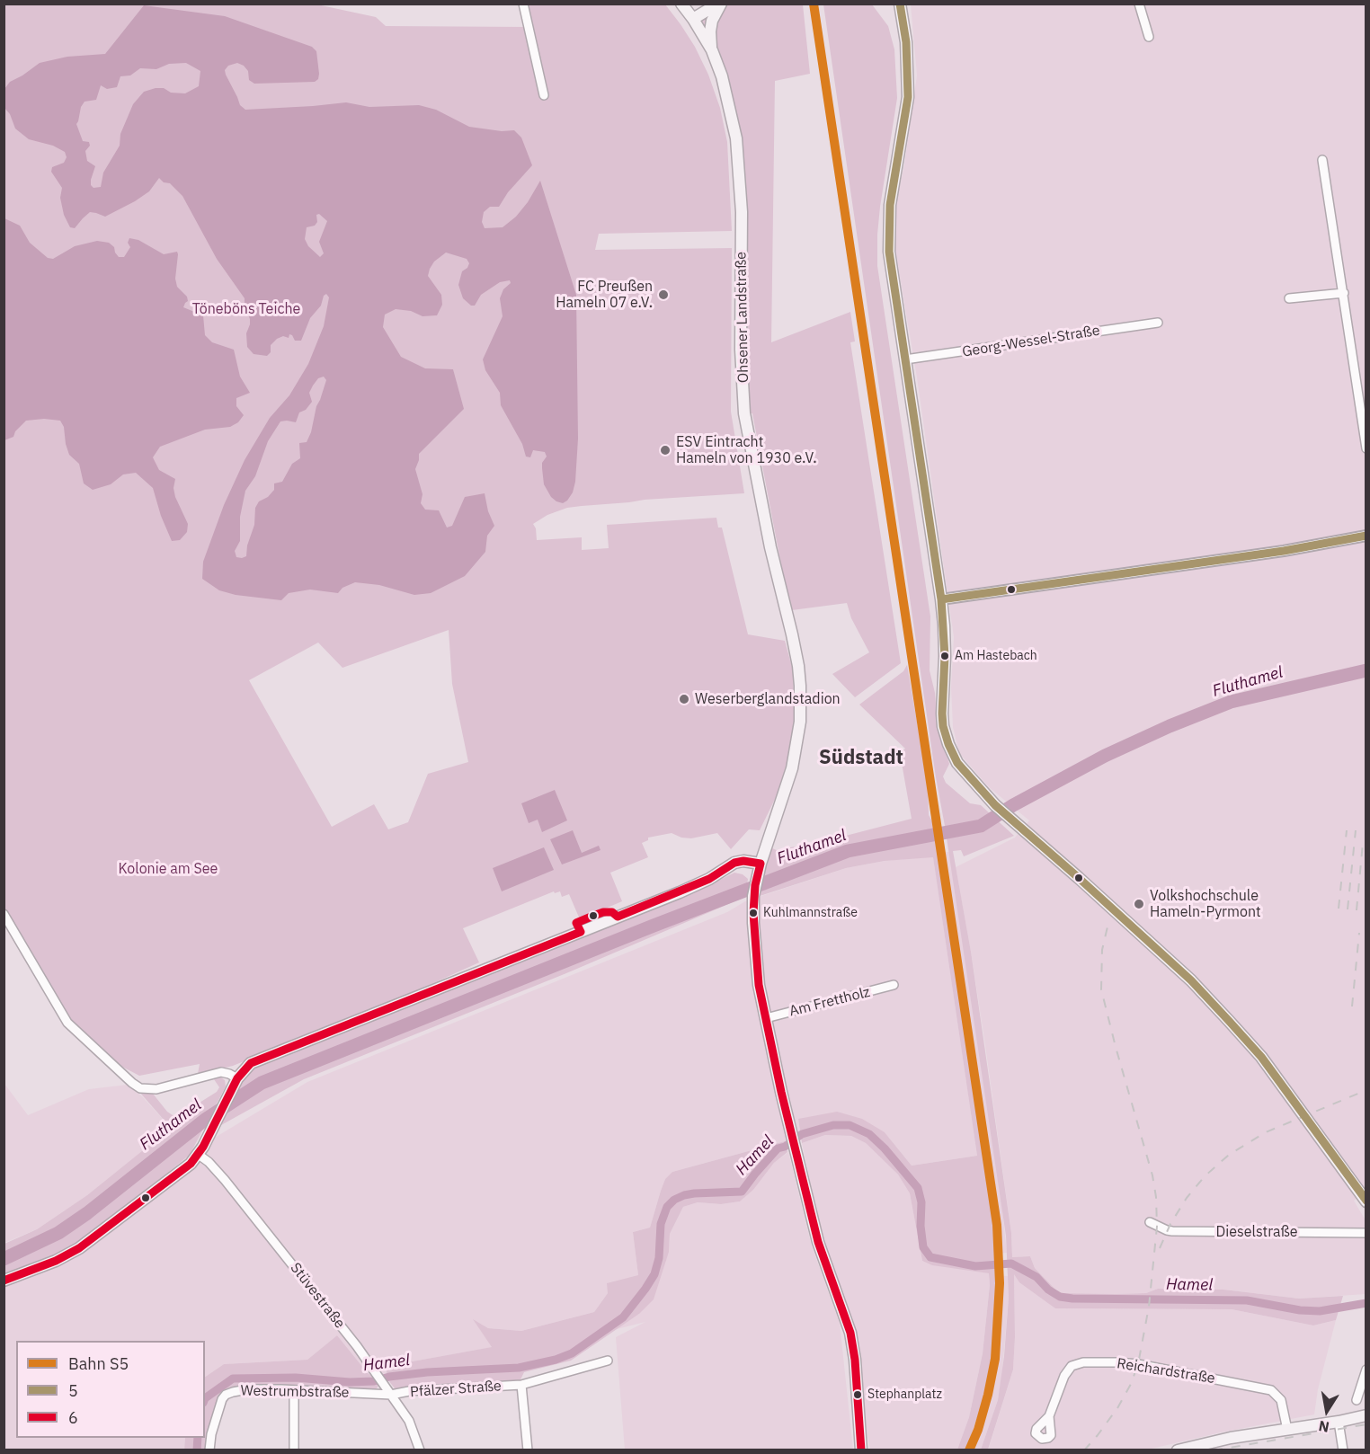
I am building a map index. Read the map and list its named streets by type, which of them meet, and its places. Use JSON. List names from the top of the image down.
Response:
{
  "streets": {
    "main road": ["Ohsener Landstraße"],
    "street": [
      "Georg-Wessel-Straße",
      "Am Frettholz",
      "Dieselstraße",
      "Stüvestraße",
      "Reichardstraße",
      "Pfälzer Straße",
      "Westrumbstraße"
    ]
  },
  "crossings": [
    ["Stüvestraße", "Pfälzer Straße"],
    ["Stüvestraße", "Westrumbstraße"],
    ["Pfälzer Straße", "Westrumbstraße"]
  ],
  "districts": ["Südstadt"],
  "water": ["Fluthamel", "Hamel"],
  "parks": ["Töneböns Teiche", "Kolonie am See"],
  "places": [
    "FC Preußen Hameln 07 e.V.",
    "ESV Eintracht Hameln von 1930 e.V.",
    "Am Hastebach",
    "Weserberglandstadion",
    "Volkshochschule Hameln-Pyrmont",
    "Kuhlmannstraße",
    "Stephanplatz"
  ],
  "lines": ["rail line S5", "transit line 5", "transit line 6"],
  "legend": ["Bahn S5", "5", "6"],
  "north": "bottom"
}
